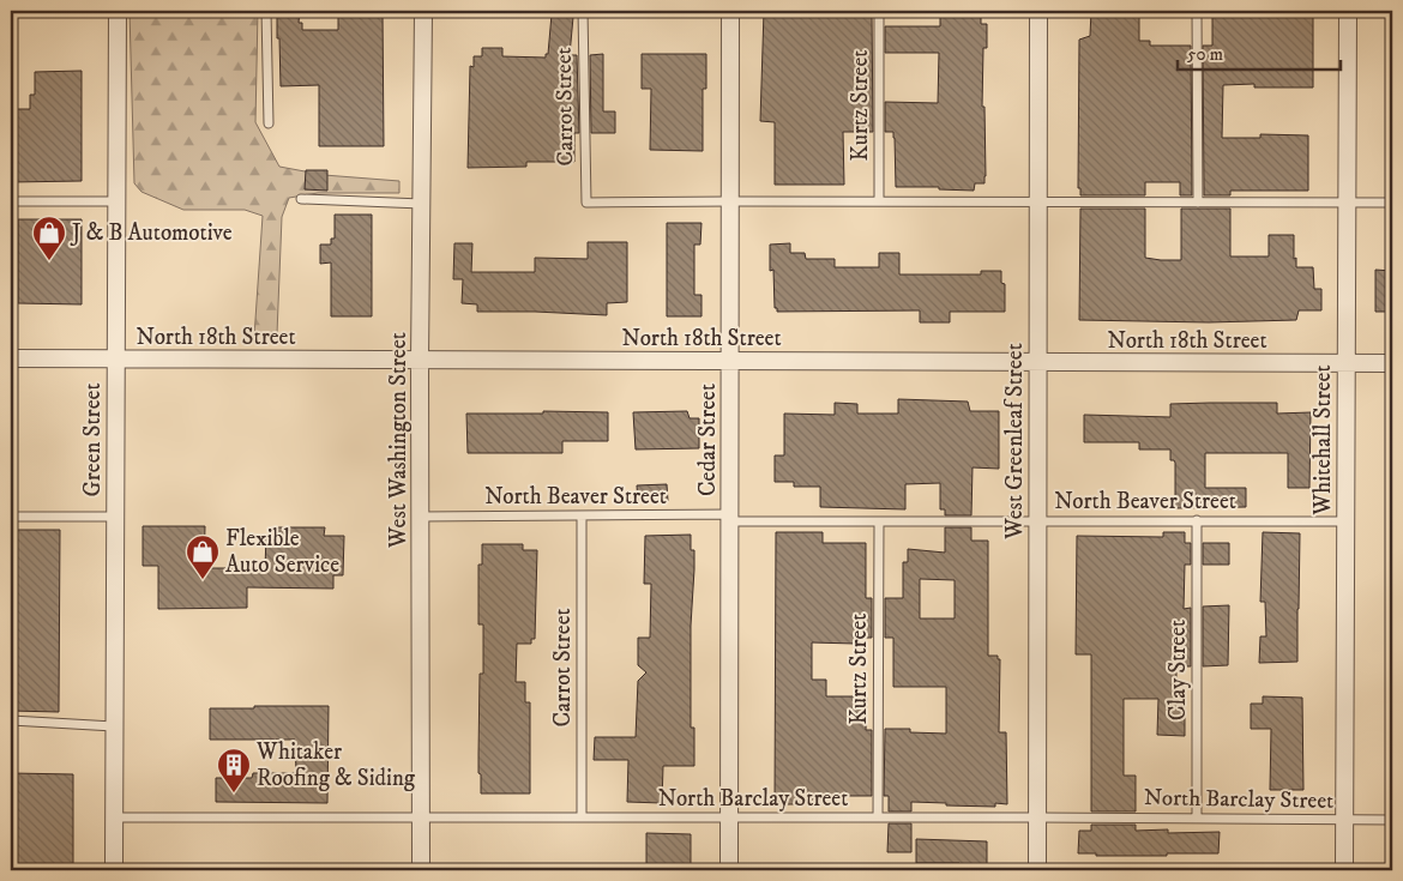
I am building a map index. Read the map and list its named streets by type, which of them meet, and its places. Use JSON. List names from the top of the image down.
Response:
{
  "streets": {
    "street": [
      "North 18th Street",
      "Green Street",
      "West Washington Street",
      "Cedar Street",
      "Whitehall Street",
      "West Greenleaf Street"
    ],
    "lane": [
      "Kurtz Street",
      "Carrot Street",
      "North Beaver Street",
      "Clay Street",
      "North Barclay Street"
    ]
  },
  "crossings": [
    ["Kurtz Street", "North Beaver Street"],
    ["Kurtz Street", "North Barclay Street"],
    ["Carrot Street", "Cedar Street"],
    ["Carrot Street", "North Beaver Street"],
    ["Carrot Street", "North Barclay Street"],
    ["North 18th Street", "Green Street"],
    ["North 18th Street", "West Washington Street"],
    ["North 18th Street", "Cedar Street"],
    ["North 18th Street", "Whitehall Street"],
    ["North 18th Street", "West Greenleaf Street"],
    ["Green Street", "North Barclay Street"],
    ["West Washington Street", "North Beaver Street"],
    ["West Washington Street", "North Barclay Street"],
    ["Cedar Street", "North Beaver Street"],
    ["Cedar Street", "North Barclay Street"],
    ["Whitehall Street", "North Beaver Street"],
    ["Whitehall Street", "North Barclay Street"],
    ["West Greenleaf Street", "North Beaver Street"],
    ["West Greenleaf Street", "North Barclay Street"],
    ["North Beaver Street", "Clay Street"],
    ["Clay Street", "North Barclay Street"]
  ],
  "places": {
    "shop": ["J & B Automotive", "Flexible Auto Service"],
    "building": ["Whitaker Roofing & Siding"]
  },
  "scale_bar": "50 m"
}
